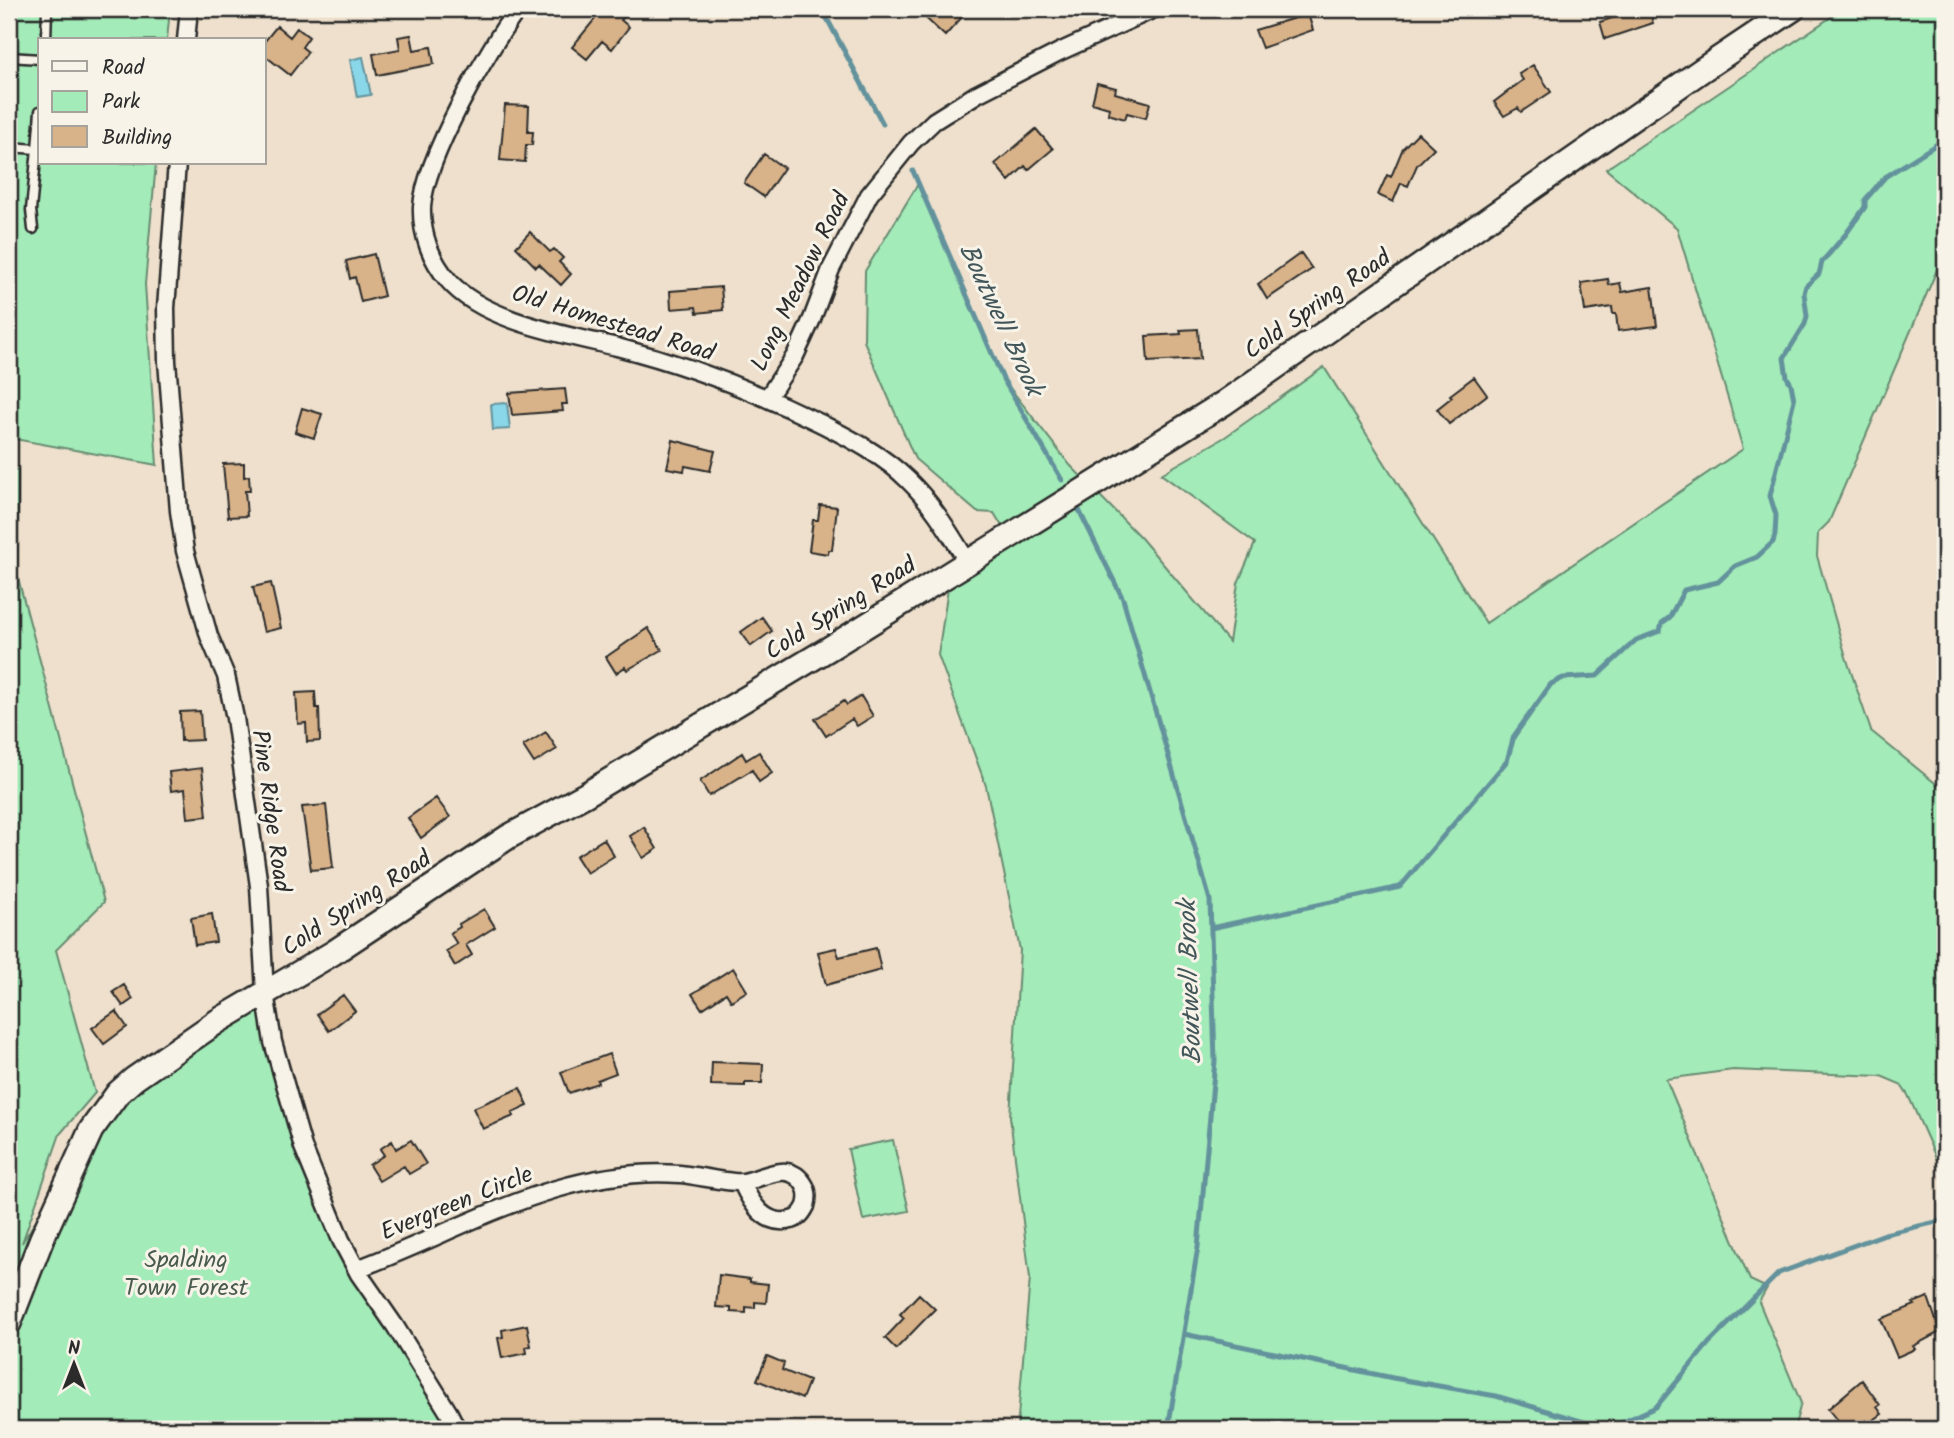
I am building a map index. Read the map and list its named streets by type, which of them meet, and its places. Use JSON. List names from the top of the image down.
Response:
{
  "streets": {
    "street": [
      "Long Meadow Road",
      "Cold Spring Road",
      "Old Homestead Road",
      "Pine Ridge Road",
      "Evergreen Circle"
    ]
  },
  "crossings": [
    ["Long Meadow Road", "Old Homestead Road"],
    ["Cold Spring Road", "Old Homestead Road"],
    ["Cold Spring Road", "Pine Ridge Road"],
    ["Pine Ridge Road", "Evergreen Circle"]
  ],
  "water": ["Boutwell Brook"],
  "parks": ["Spalding Town Forest"],
  "legend": ["Road", "Park", "Building"],
  "north": "top"
}
